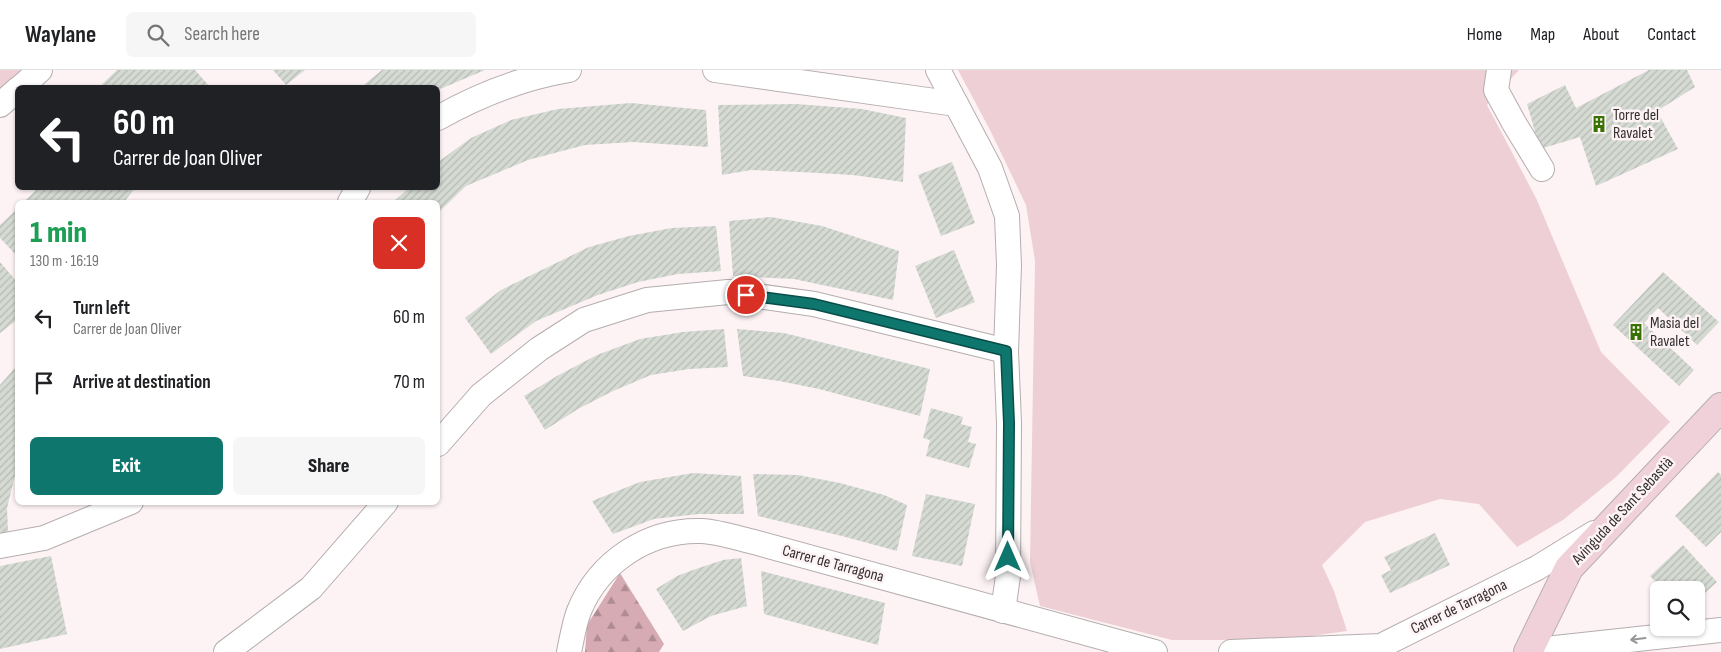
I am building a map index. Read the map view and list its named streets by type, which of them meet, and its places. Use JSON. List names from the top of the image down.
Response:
{
  "streets": {
    "street": ["Avinguda de Sant Sebastià", "Carrer de Tarragona"]
  },
  "crossings": [
    ["Avinguda de Sant Sebastià", "Carrer de Tarragona"]
  ],
  "places": {
    "building": ["Torre del Ravalet", "Masia del Ravalet"]
  },
  "page": {
    "header": "Waylane",
    "search": "Search here",
    "nav": [
      "Home",
      "Map",
      "About",
      "Contact"
    ],
    "turn": ["60 m", "Carrer de Joan Oliver"],
    "heading": ["1 min", "130 m · 16:19"],
    "list": [
      {
        "name": "Turn left",
        "note": "Carrer de Joan Oliver",
        "value": "60 m"
      },
      {
        "name": "Arrive at destination",
        "value": "70 m"
      }
    ],
    "buttons": ["Exit", "Share"]
  }
}
